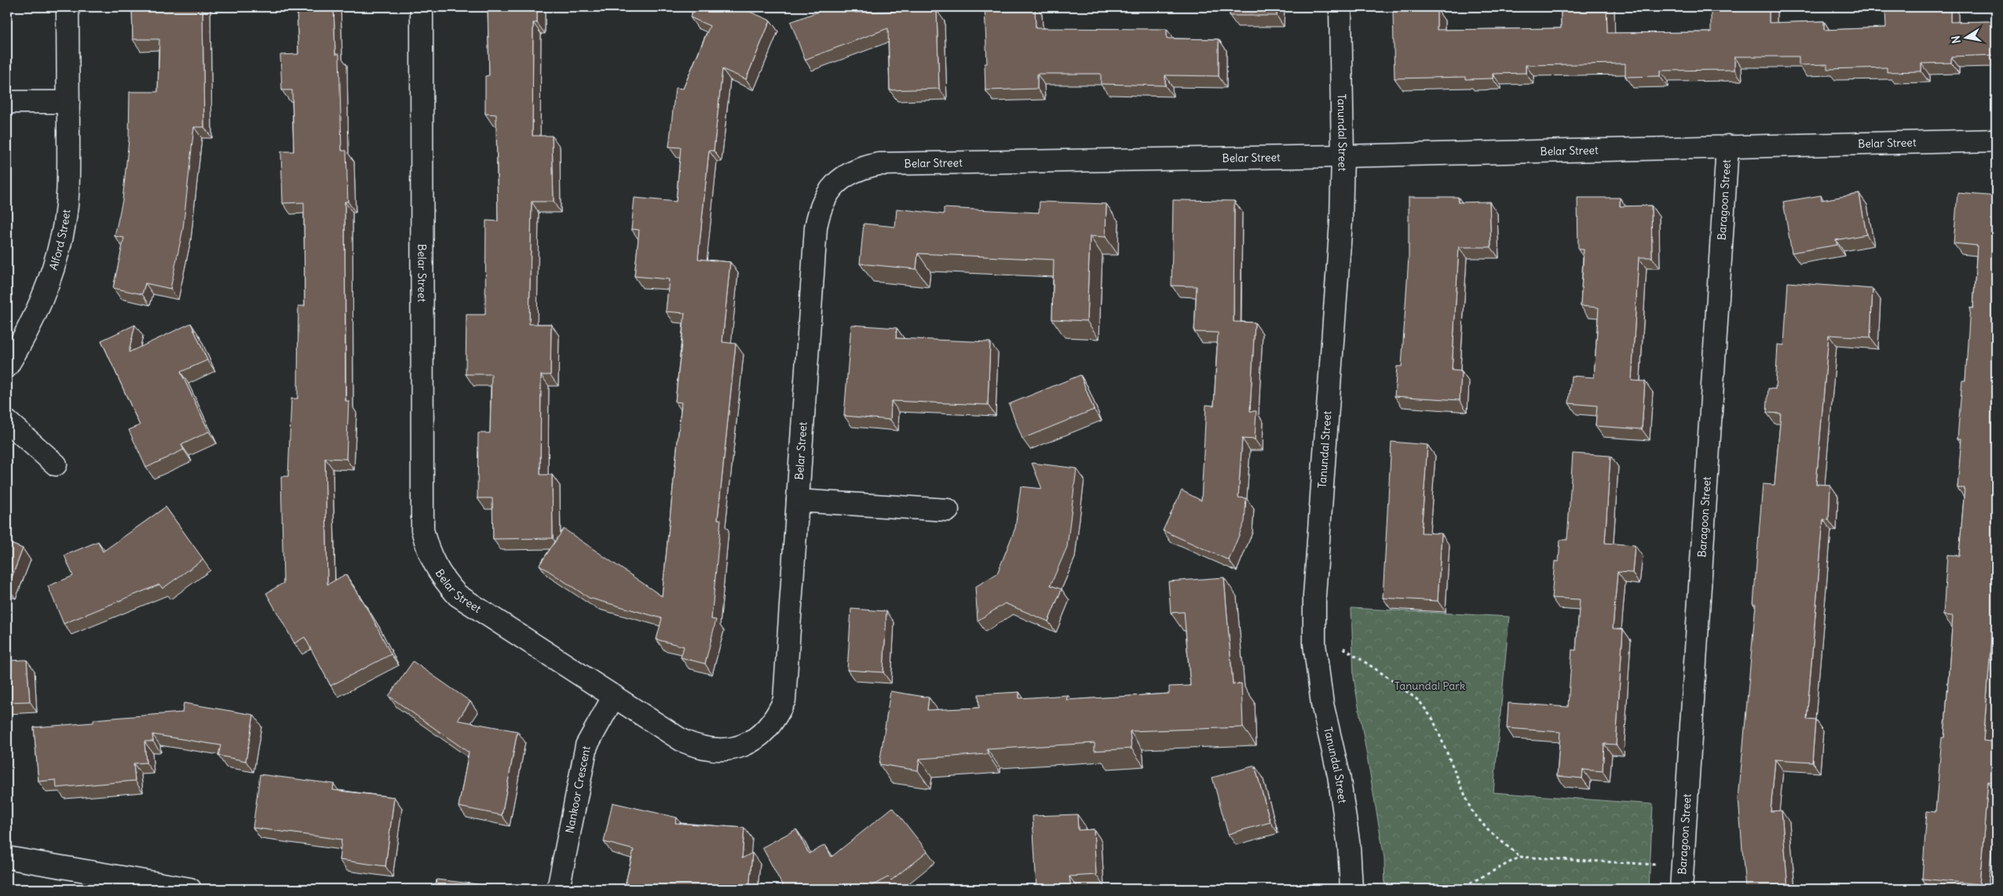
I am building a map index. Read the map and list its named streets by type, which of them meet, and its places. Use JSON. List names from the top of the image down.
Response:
{
  "streets": {
    "street": [
      "Tanundal Street",
      "Belar Street",
      "Baragoon Street",
      "Alford Street",
      "Nankoor Crescent"
    ]
  },
  "crossings": [
    ["Tanundal Street", "Belar Street"],
    ["Belar Street", "Baragoon Street"],
    ["Belar Street", "Nankoor Crescent"]
  ],
  "parks": ["Tanundal Park"],
  "north": "left"
}
